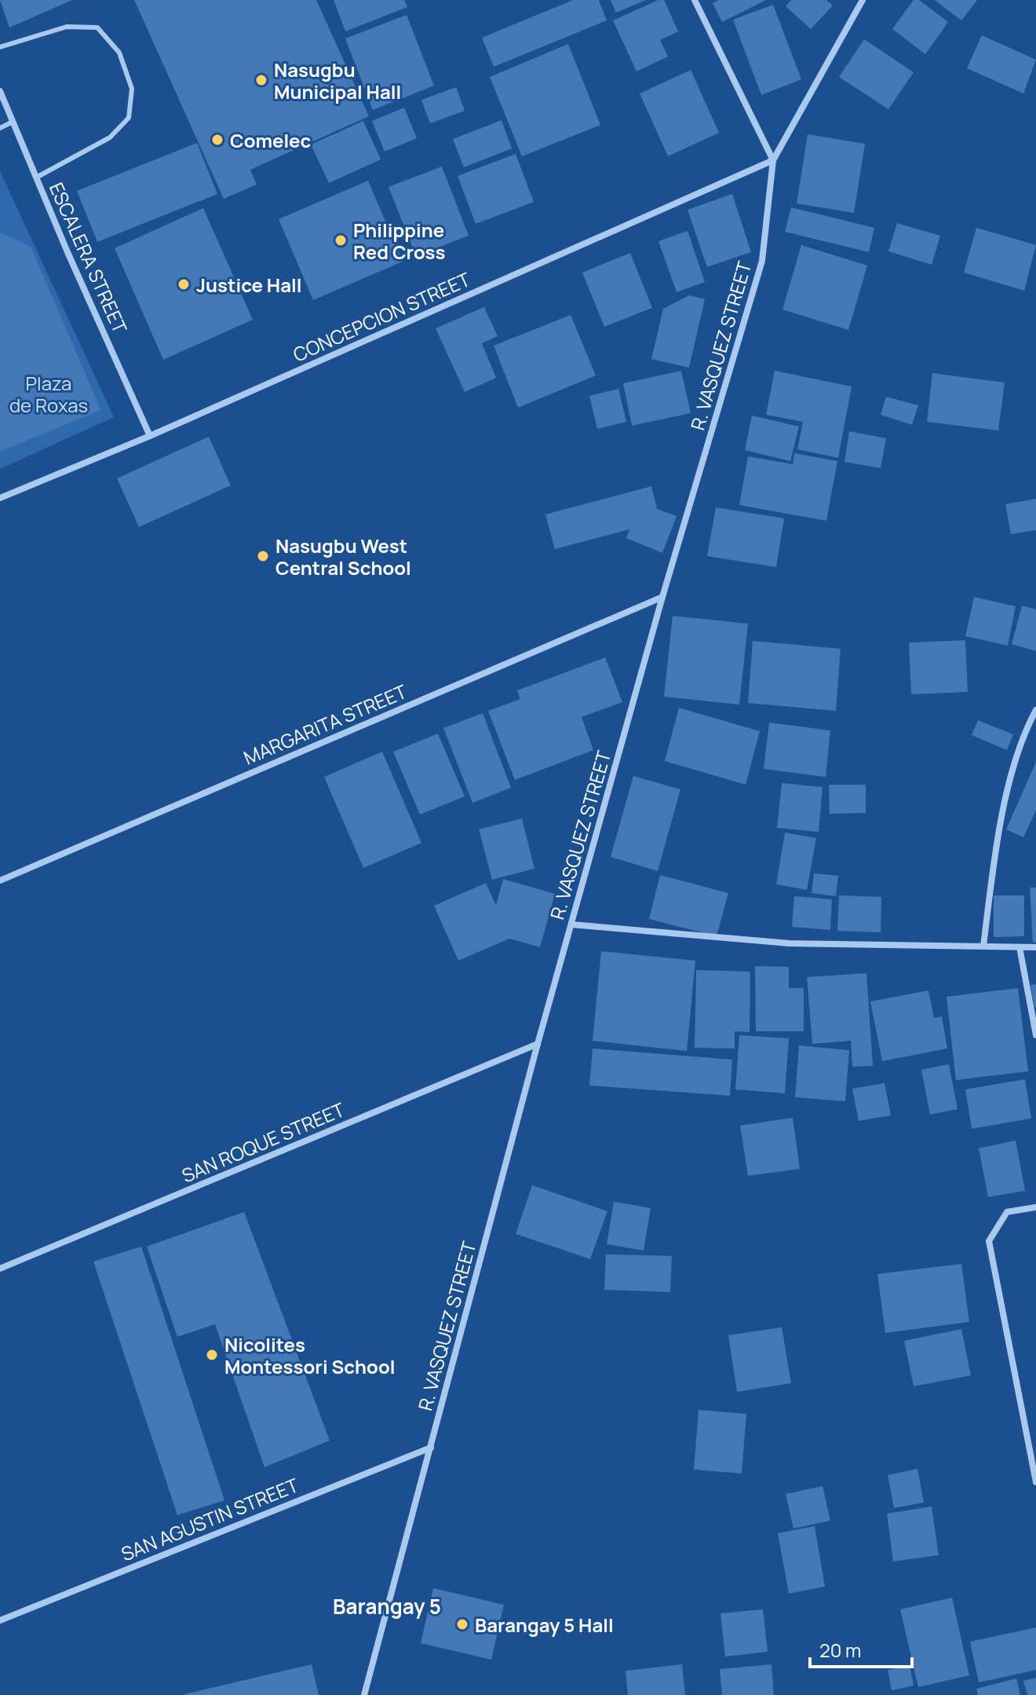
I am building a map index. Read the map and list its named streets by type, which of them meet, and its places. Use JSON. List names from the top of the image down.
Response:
{
  "streets": {
    "street": [
      "ESCALERA STREET",
      "CONCEPCION STREET",
      "R. VASQUEZ STREET",
      "MARGARITA STREET",
      "SAN ROQUE STREET",
      "SAN AGUSTIN STREET"
    ]
  },
  "crossings": [
    ["ESCALERA STREET", "CONCEPCION STREET"],
    ["CONCEPCION STREET", "R. VASQUEZ STREET"],
    ["R. VASQUEZ STREET", "MARGARITA STREET"],
    ["R. VASQUEZ STREET", "SAN ROQUE STREET"],
    ["R. VASQUEZ STREET", "SAN AGUSTIN STREET"]
  ],
  "districts": ["Barangay 5"],
  "parks": ["Plaza de Roxas"],
  "places": [
    "Nasugbu Municipal Hall",
    "Comelec",
    "Philippine Red Cross",
    "Justice Hall",
    "Nasugbu West Central School",
    "Nicolites Montessori School",
    "Barangay 5 Hall"
  ],
  "scale_bar": "20 m"
}
